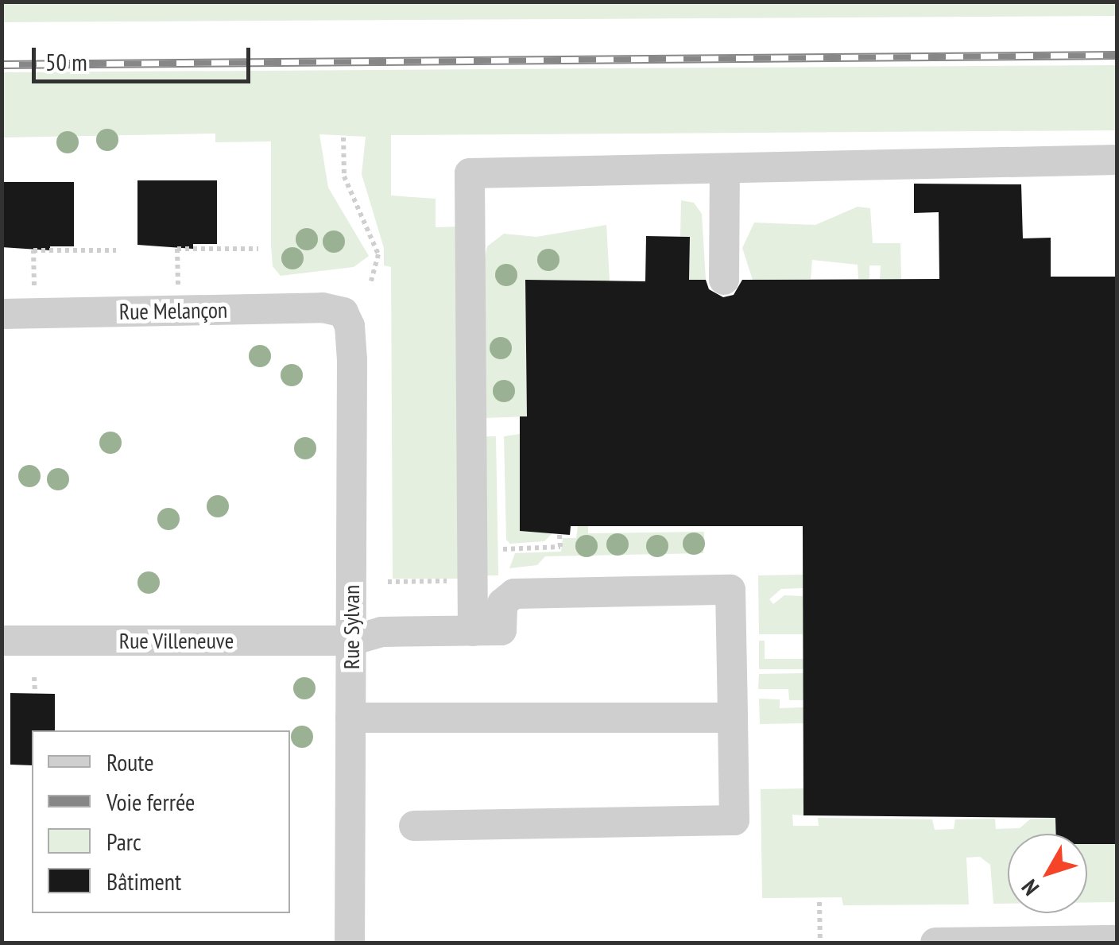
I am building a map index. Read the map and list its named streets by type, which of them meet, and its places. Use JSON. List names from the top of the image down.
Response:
{
  "streets": {
    "street": ["Rue Melançon", "Rue Sylvan", "Rue Villeneuve"]
  },
  "crossings": [
    ["Rue Melançon", "Rue Sylvan"],
    ["Rue Sylvan", "Rue Villeneuve"]
  ],
  "legend": [
    "Route",
    "Voie ferrée",
    "Parc",
    "Bâtiment"
  ],
  "scale_bar": "50 m",
  "north": "bottom left"
}
